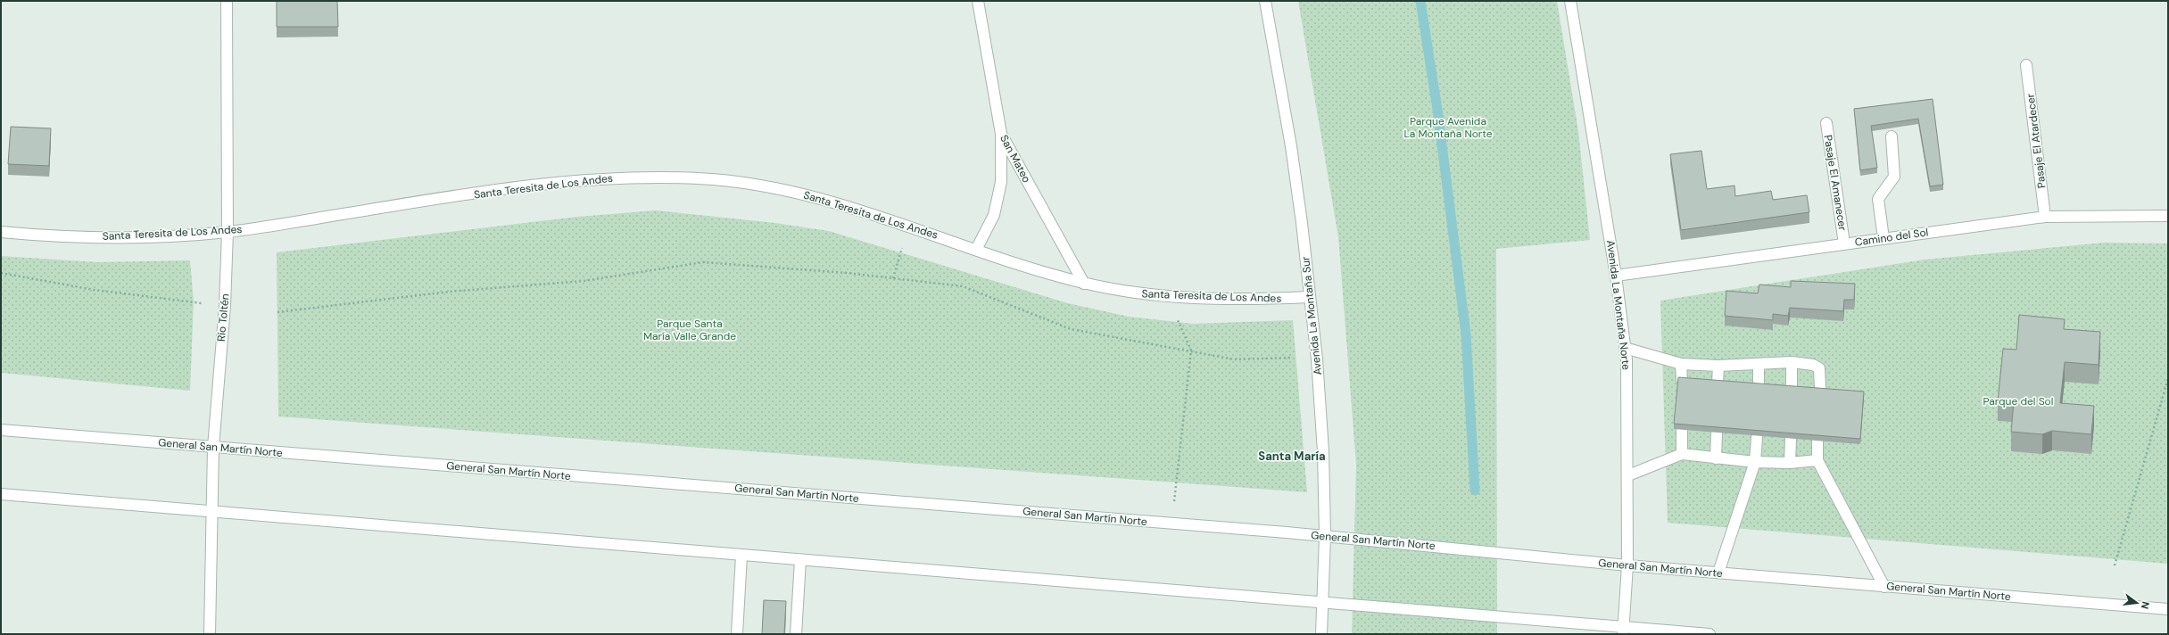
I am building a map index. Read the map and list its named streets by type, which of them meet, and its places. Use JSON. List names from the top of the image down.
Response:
{
  "streets": {
    "street": [
      "Pasaje El Atardecer",
      "San Mateo",
      "Pasaje El Amanecer",
      "Santa Teresita de Los Andes",
      "Camino del Sol",
      "Avenida La Montaña Norte",
      "Avenida La Montaña Sur",
      "Río Toltén",
      "General San Martín Norte"
    ]
  },
  "crossings": [
    ["Pasaje El Atardecer", "Camino del Sol"],
    ["San Mateo", "Santa Teresita de Los Andes"],
    ["Pasaje El Amanecer", "Camino del Sol"],
    ["Santa Teresita de Los Andes", "Avenida La Montaña Sur"],
    ["Santa Teresita de Los Andes", "Río Toltén"],
    ["Camino del Sol", "Avenida La Montaña Norte"],
    ["Avenida La Montaña Norte", "General San Martín Norte"],
    ["Avenida La Montaña Sur", "General San Martín Norte"],
    ["Río Toltén", "General San Martín Norte"]
  ],
  "districts": ["Santa María"],
  "parks": ["Parque Avenida La Montaña Norte", "Parque Santa María Valle Grande", "Parque del Sol"],
  "north": "right"
}
